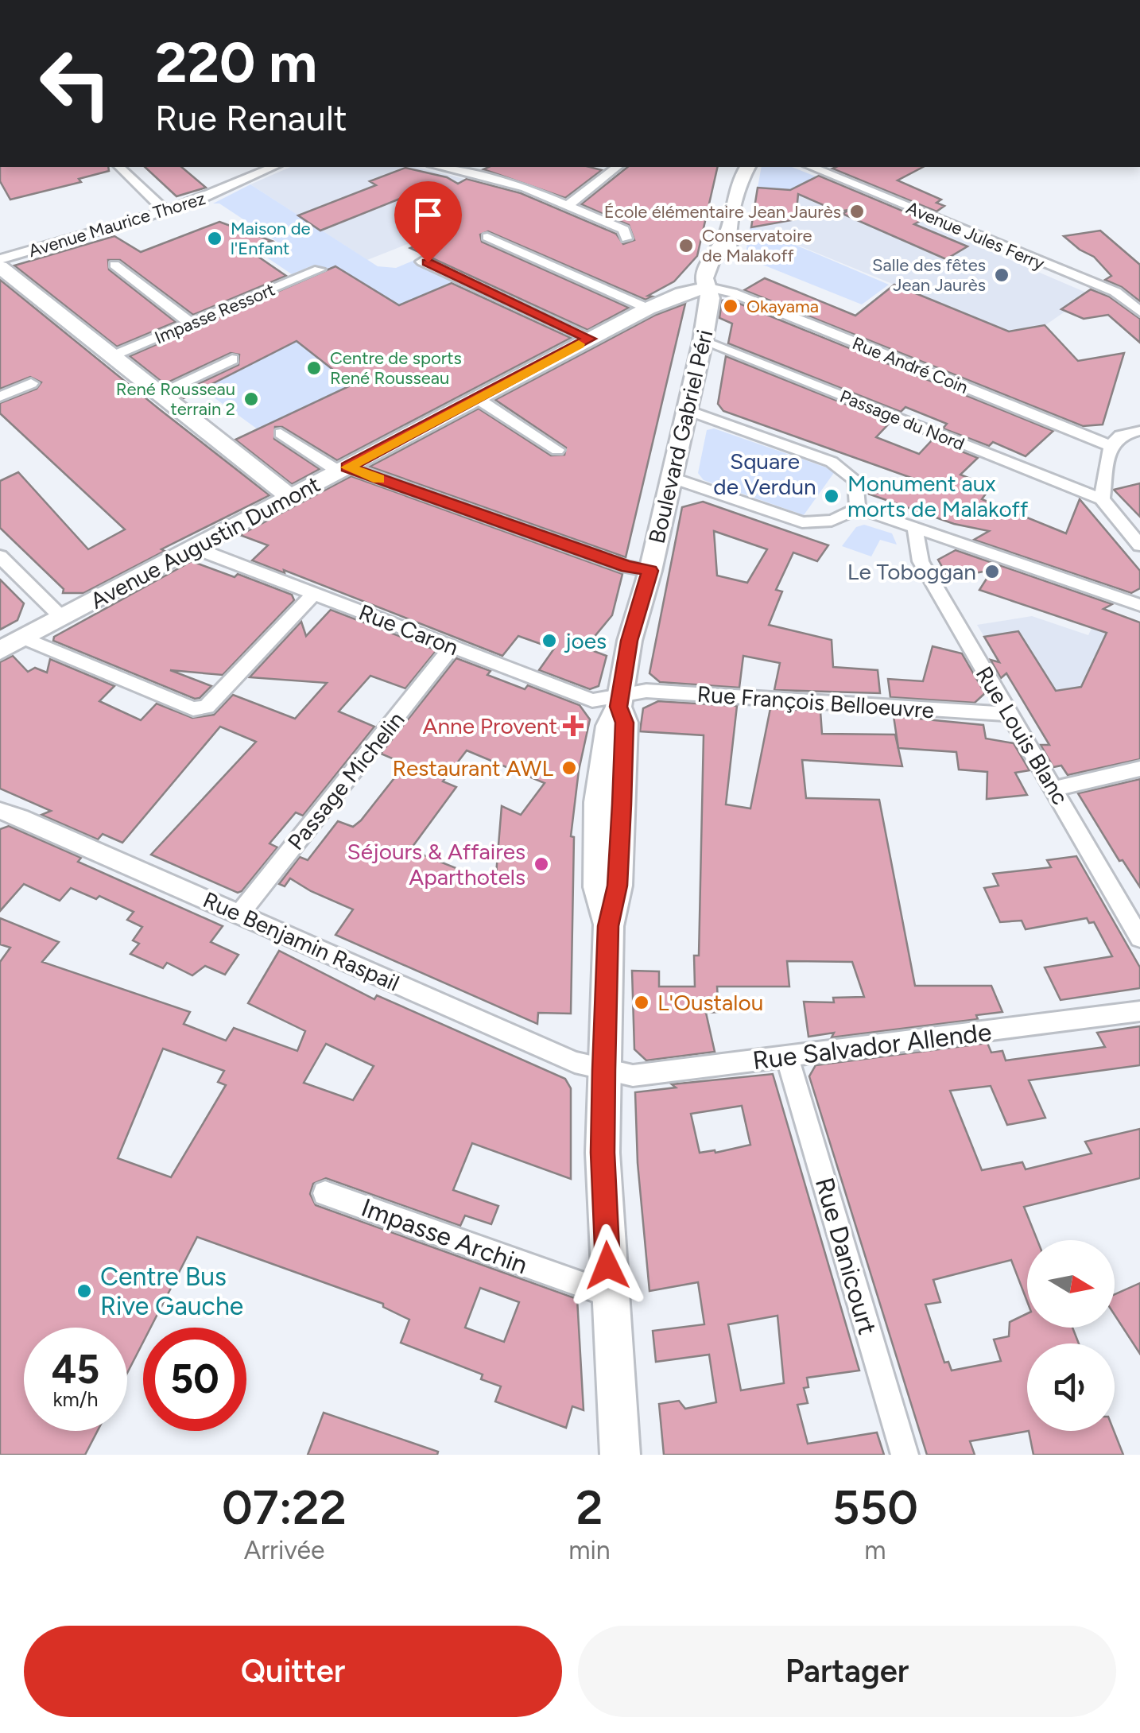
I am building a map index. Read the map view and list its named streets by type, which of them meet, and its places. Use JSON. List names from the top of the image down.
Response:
{
  "streets": {
    "main road": ["Boulevard Gabriel Péri", "Avenue Augustin Dumont"],
    "street": [
      "Avenue Maurice Thorez",
      "Avenue Jules Ferry",
      "Impasse Ressort",
      "Rue André Coin",
      "Passage du Nord",
      "Rue Caron",
      "Rue François Belloeuvre",
      "Rue Louis Blanc",
      "Passage Michelin",
      "Rue Benjamin Raspail",
      "Rue Salvador Allende",
      "Impasse Archin",
      "Rue Danicourt"
    ]
  },
  "crossings": [
    ["Rue André Coin", "Boulevard Gabriel Péri"],
    ["Rue André Coin", "Avenue Augustin Dumont"],
    ["Passage du Nord", "Boulevard Gabriel Péri"],
    ["Boulevard Gabriel Péri", "Avenue Augustin Dumont"],
    ["Boulevard Gabriel Péri", "Rue Caron"],
    ["Boulevard Gabriel Péri", "Rue François Belloeuvre"],
    ["Boulevard Gabriel Péri", "Rue Benjamin Raspail"],
    ["Boulevard Gabriel Péri", "Rue Salvador Allende"],
    ["Boulevard Gabriel Péri", "Impasse Archin"],
    ["Avenue Augustin Dumont", "Rue Caron"],
    ["Rue Caron", "Rue François Belloeuvre"],
    ["Rue Caron", "Passage Michelin"],
    ["Rue François Belloeuvre", "Rue Louis Blanc"],
    ["Passage Michelin", "Rue Benjamin Raspail"],
    ["Rue Benjamin Raspail", "Rue Salvador Allende"],
    ["Rue Salvador Allende", "Rue Danicourt"]
  ],
  "parks": ["Square de Verdun"],
  "places": {
    "other": [
      "École élémentaire Jean Jaurès",
      "Maison de l'Enfant",
      "Conservatoire de Malakoff",
      "Salle des fêtes Jean Jaurès",
      "Okayama",
      "Centre de sports René Rousseau",
      "René Rousseau terrain 2",
      "Monument aux morts de Malakoff",
      "Le Toboggan",
      "joes",
      "Restaurant AWL",
      "Séjours & Affaires Aparthotels",
      "L'Oustalou",
      "Centre Bus Rive Gauche"
    ],
    "health": ["Anne Provent"]
  },
  "north": "right",
  "page": {
    "turn": ["220 m", "Rue Renault"],
    "speed": "45 km/h",
    "limit": "50",
    "eta": [
      "07:22",
      "Arrivée",
      "2",
      "min",
      "550",
      "m"
    ],
    "buttons": ["Quitter", "Partager"]
  }
}
